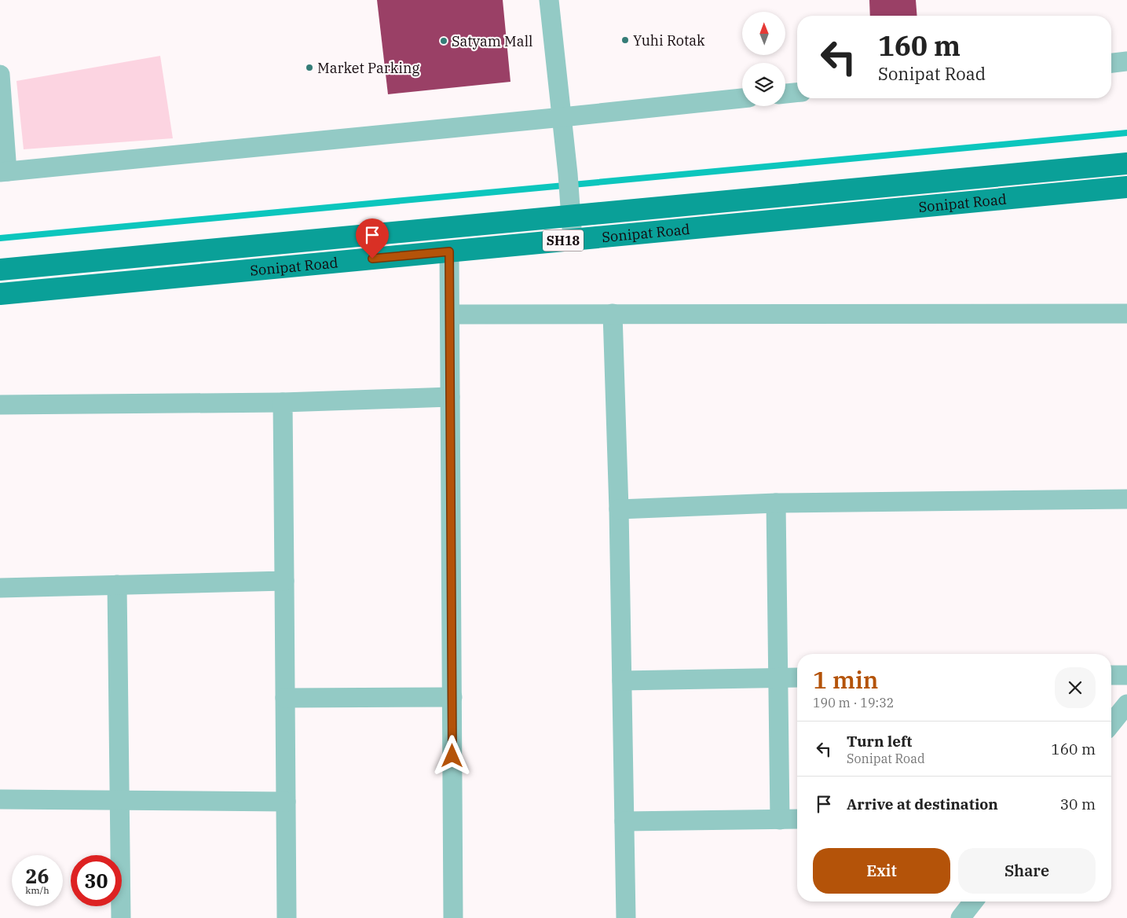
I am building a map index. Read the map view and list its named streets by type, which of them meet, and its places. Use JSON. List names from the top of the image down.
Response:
{
  "streets": {
    "main road": ["Sonipat Road", "SH18"]
  },
  "places": ["Yuhi Rotak", "Satyam Mall", "Market Parking"],
  "north": "top",
  "page": {
    "turn": ["160 m", "Sonipat Road"],
    "heading": ["1 min", "190 m · 19:32"],
    "list": [
      {
        "name": "Turn left",
        "note": "Sonipat Road",
        "value": "160 m"
      },
      {
        "name": "Arrive at destination",
        "value": "30 m"
      }
    ],
    "buttons": ["Exit", "Share"],
    "speed": "26 km/h",
    "limit": "30"
  }
}
